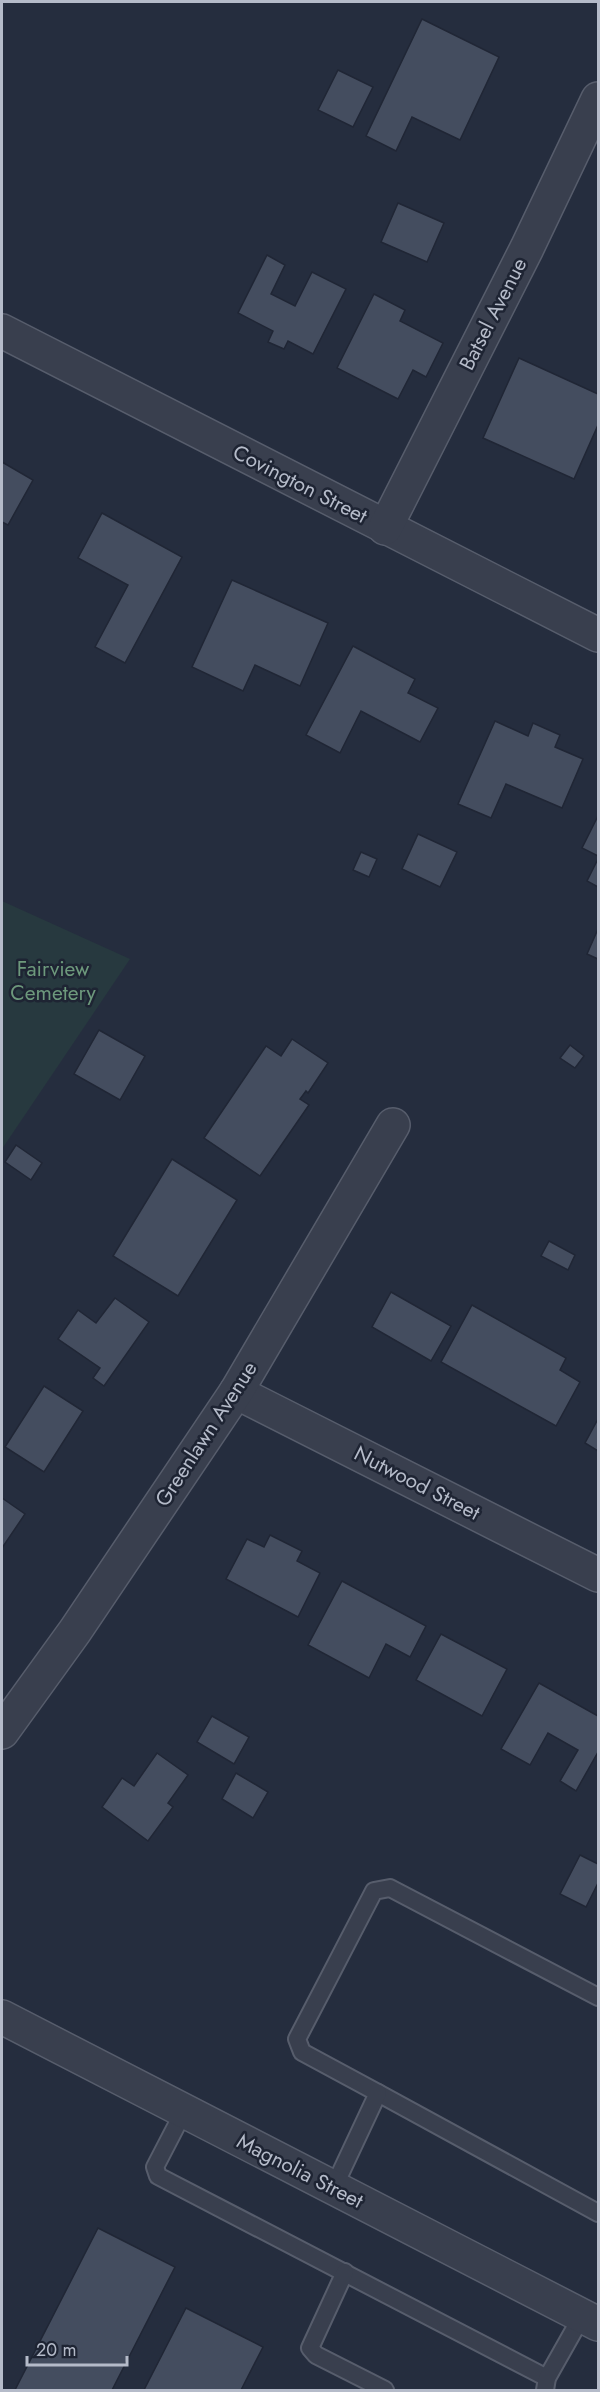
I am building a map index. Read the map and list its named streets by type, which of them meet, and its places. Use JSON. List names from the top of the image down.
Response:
{
  "streets": {
    "street": [
      "Batsel Avenue",
      "Covington Street",
      "Greenlawn Avenue",
      "Nutwood Street",
      "Magnolia Street"
    ]
  },
  "crossings": [
    ["Batsel Avenue", "Covington Street"],
    ["Greenlawn Avenue", "Nutwood Street"]
  ],
  "parks": ["Fairview Cemetery"],
  "scale_bar": "20 m"
}
